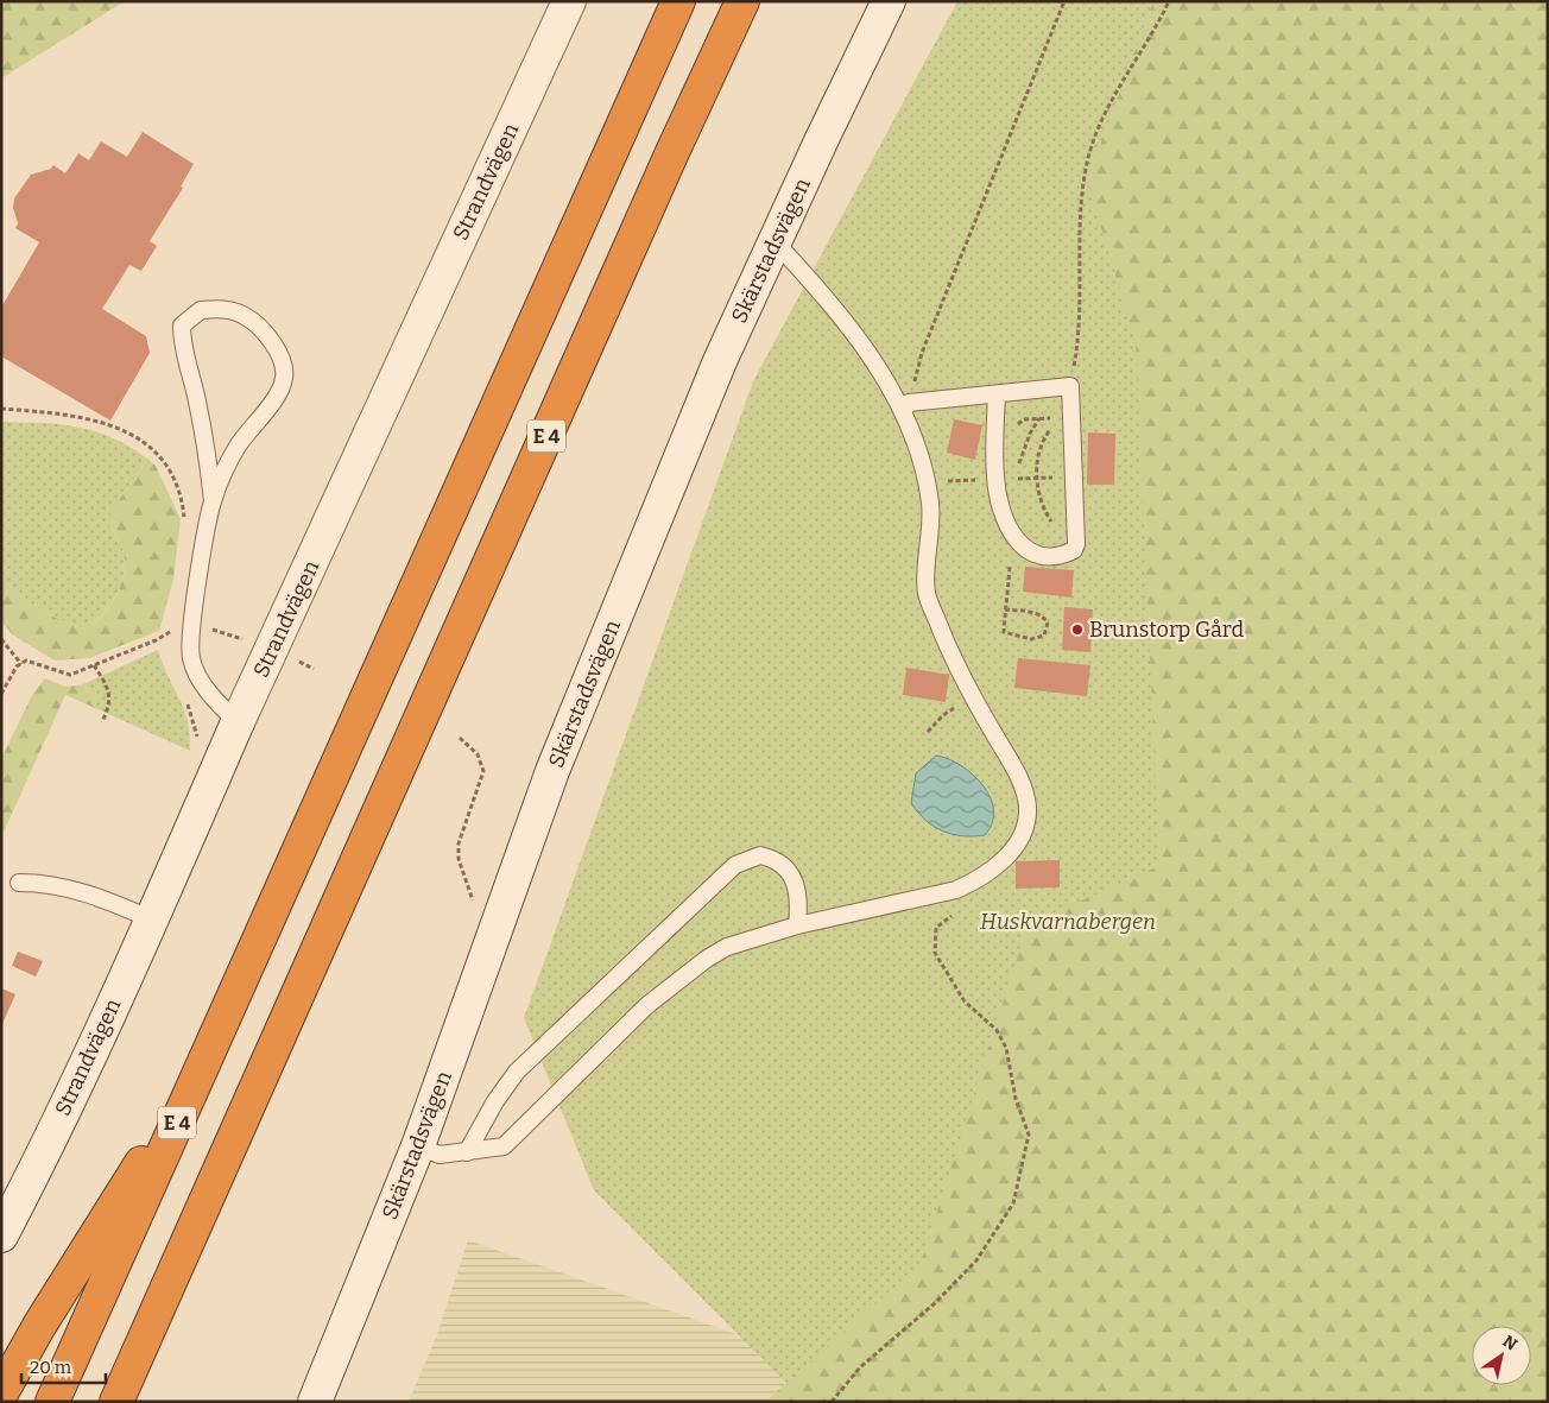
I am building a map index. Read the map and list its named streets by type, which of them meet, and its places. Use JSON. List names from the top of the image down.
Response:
{
  "streets": {
    "highway": ["E 4"],
    "main road": ["Strandvägen", "Skärstadsvägen"]
  },
  "parks": ["Huskvarnabergen"],
  "places": ["Brunstorp Gård"],
  "scale_bar": "20 m",
  "north": "top right"
}
